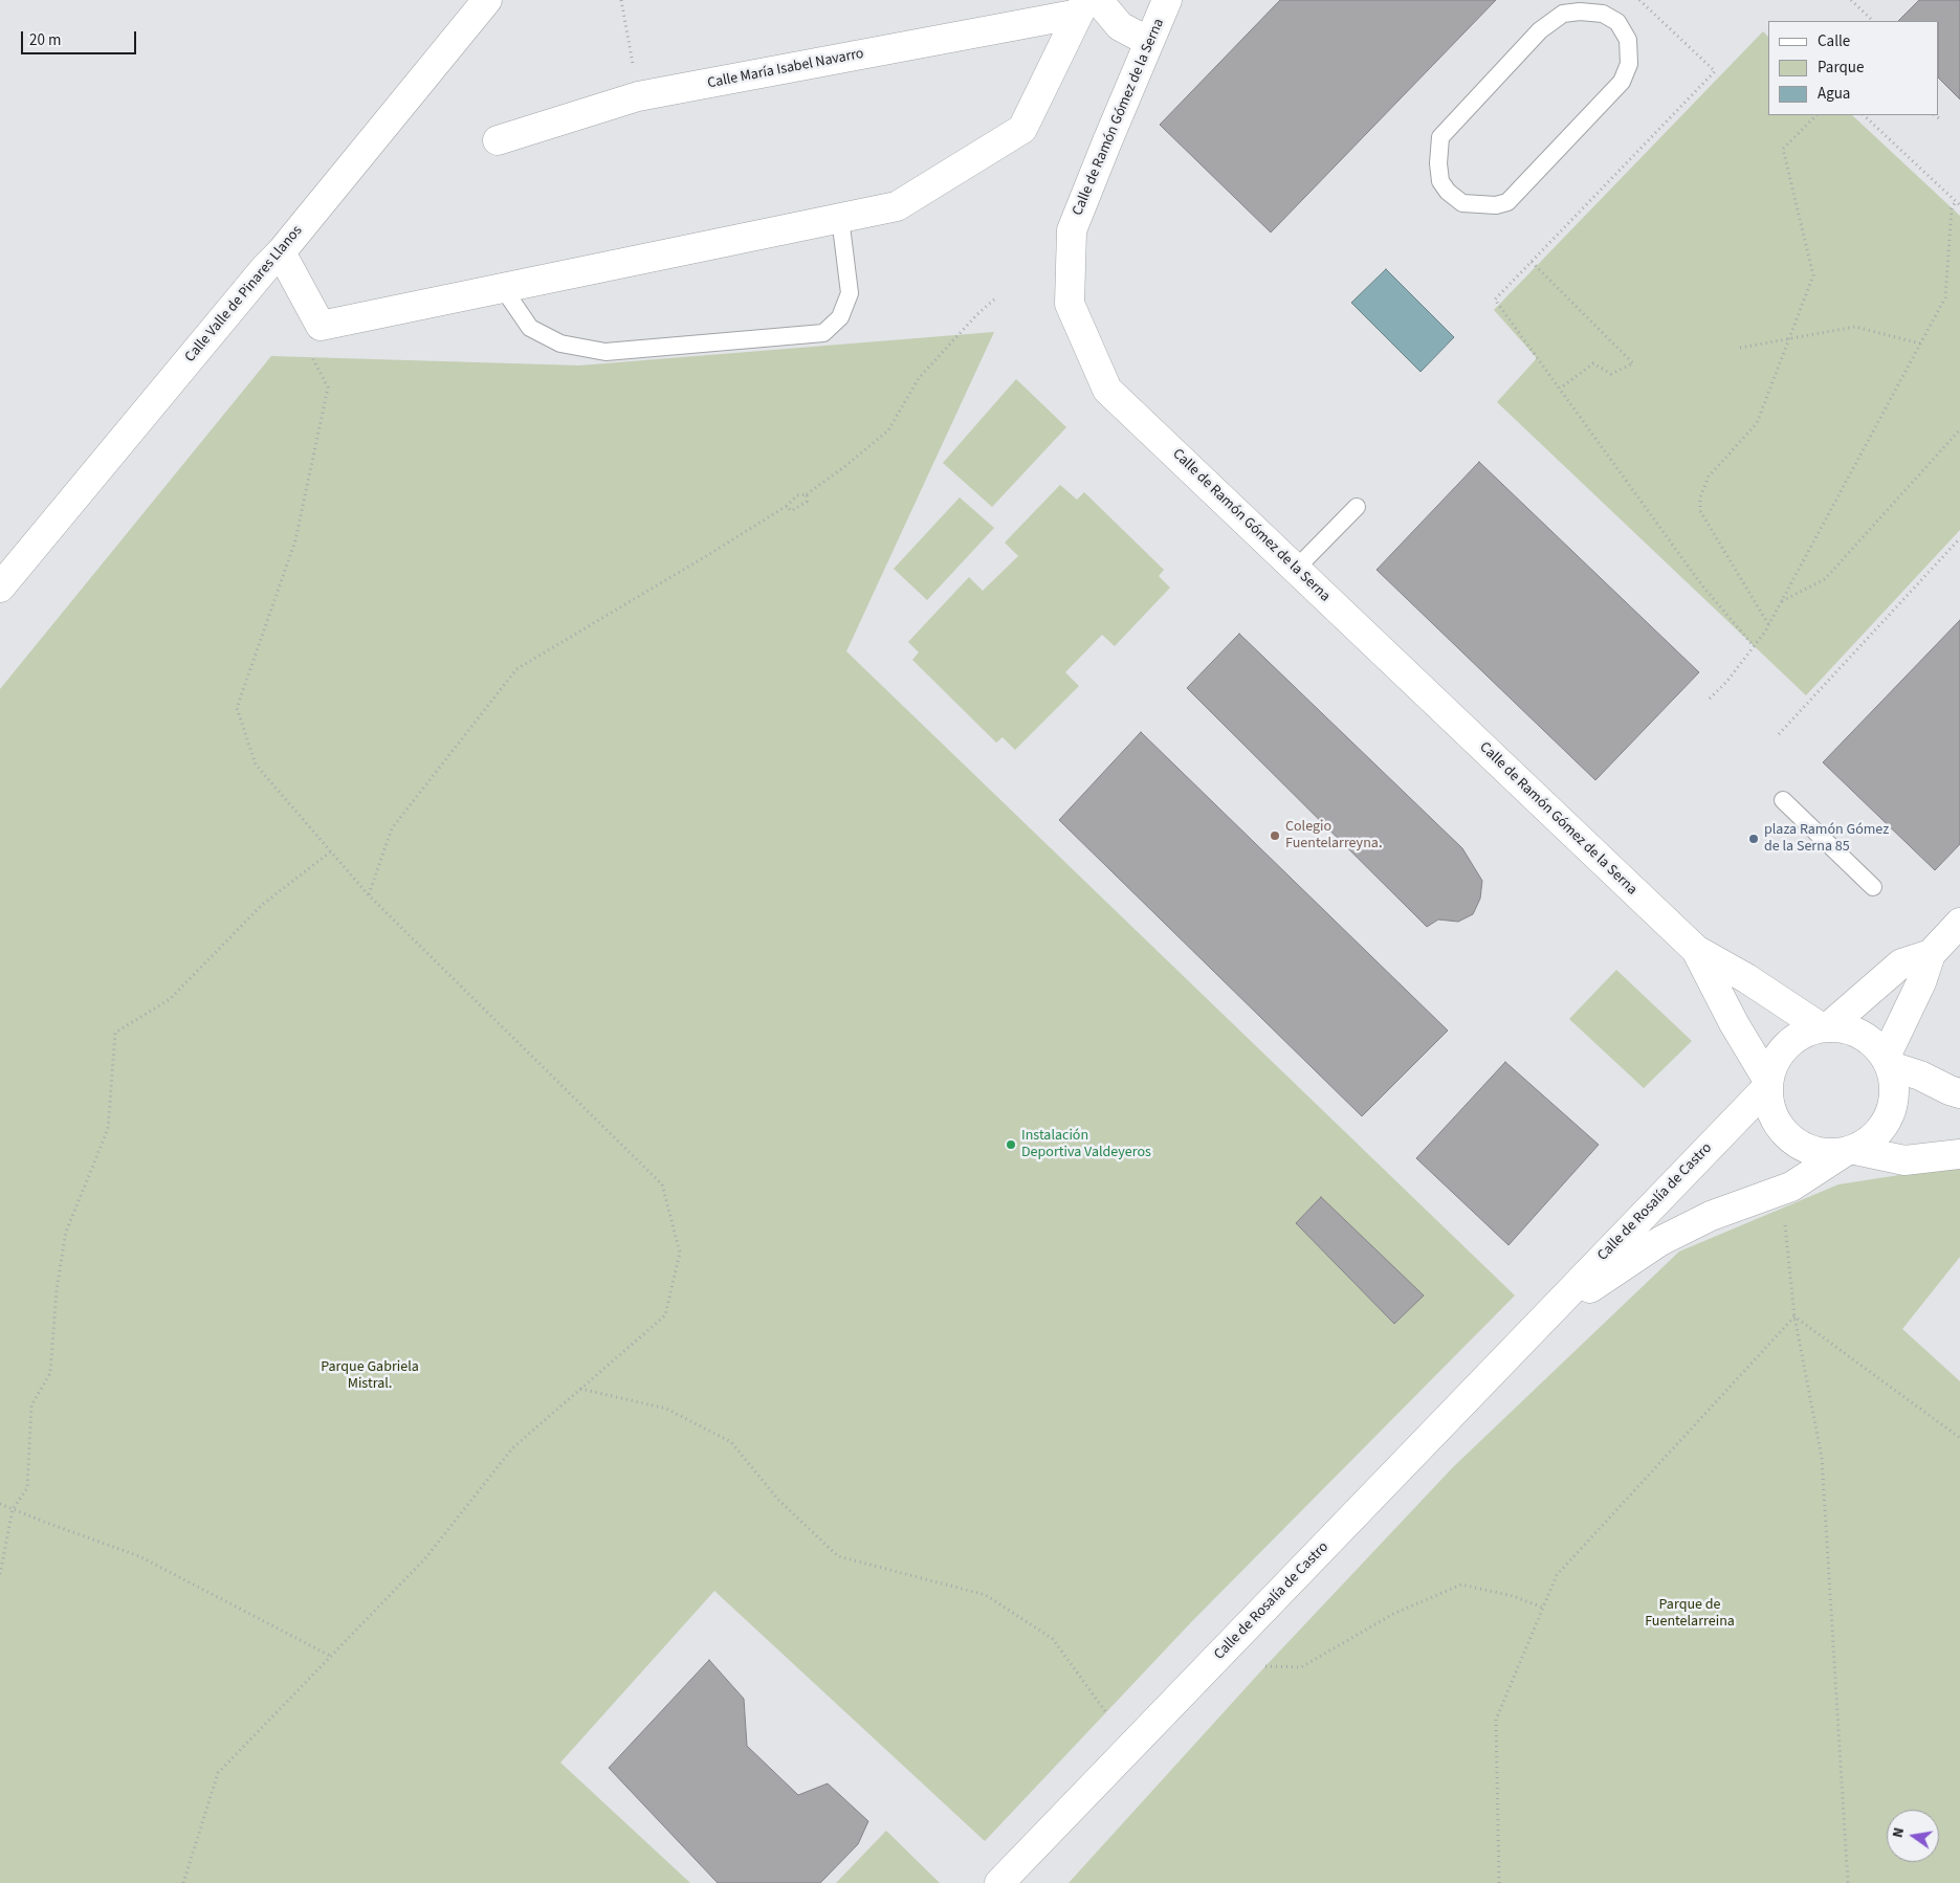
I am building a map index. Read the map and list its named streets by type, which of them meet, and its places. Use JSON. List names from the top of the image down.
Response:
{
  "streets": {
    "street": [
      "Calle María Isabel Navarro",
      "Calle de Ramón Gómez de la Serna",
      "Calle Valle de Pinares Llanos",
      "Calle de Rosalía de Castro"
    ]
  },
  "crossings": [
    ["Calle de Ramón Gómez de la Serna", "Calle de Rosalía de Castro"]
  ],
  "parks": ["Parque Gabriela Mistral.", "Parque de Fuentelarreina"],
  "places": ["Colegio Fuentelarreyna.", "plaza Ramón Gómez de la Serna 85", "Instalación Deportiva Valdeyeros"],
  "legend": ["Calle", "Parque", "Agua"],
  "scale_bar": "20 m",
  "north": "left"
}
